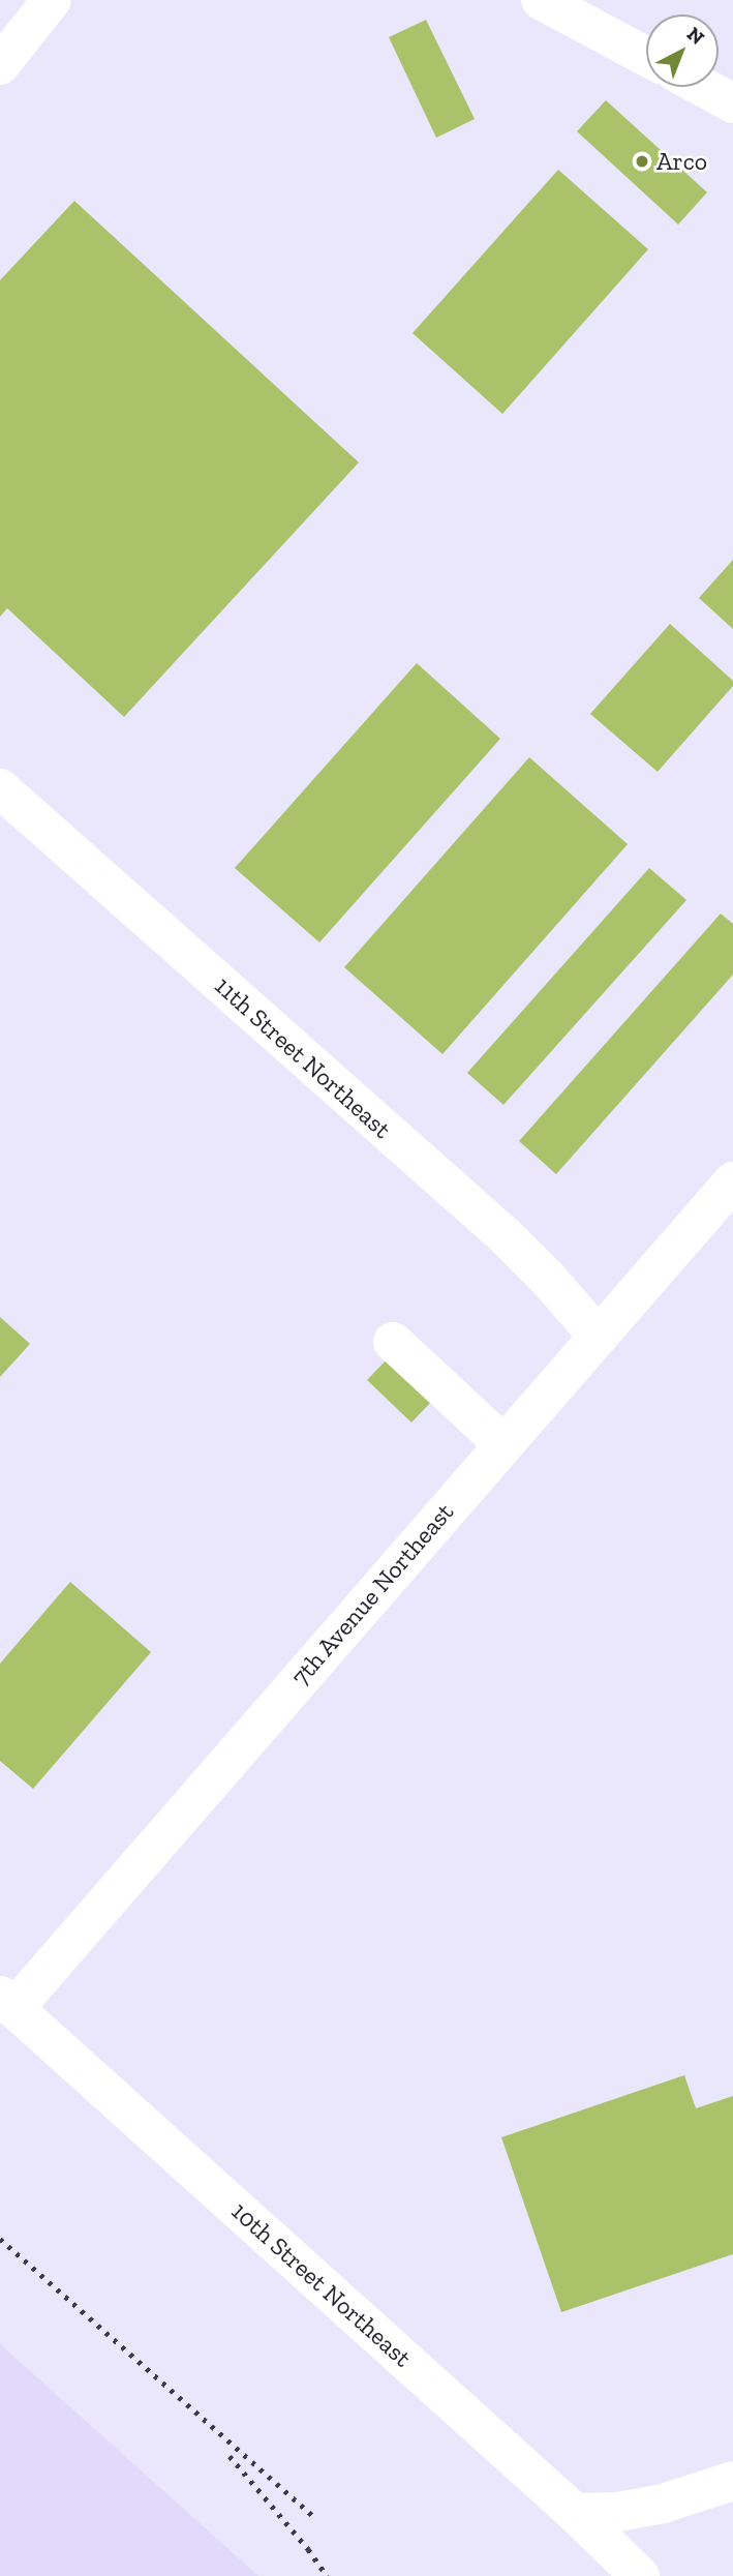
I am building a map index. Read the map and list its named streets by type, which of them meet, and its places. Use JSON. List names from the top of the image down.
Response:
{
  "streets": {
    "street": ["11th Street Northeast", "7th Avenue Northeast", "10th Street Northeast"]
  },
  "crossings": [
    ["11th Street Northeast", "7th Avenue Northeast"],
    ["7th Avenue Northeast", "10th Street Northeast"]
  ],
  "places": ["Arco"],
  "north": "top right"
}
